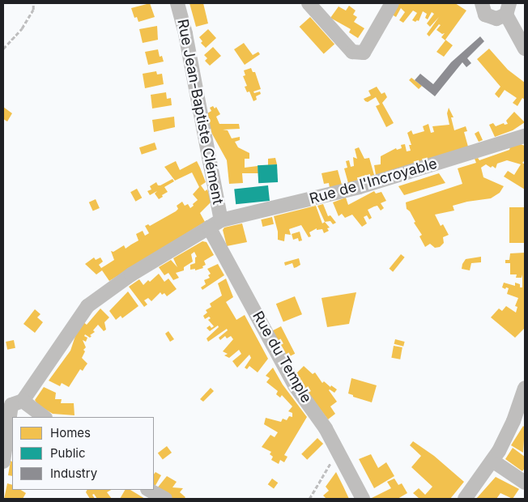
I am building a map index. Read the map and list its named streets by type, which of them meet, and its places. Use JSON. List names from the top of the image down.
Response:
{
  "streets": {
    "street": ["Rue Jean-Baptiste Clément", "Rue de l'Incroyable", "Rue du Temple"]
  },
  "crossings": [
    ["Rue Jean-Baptiste Clément", "Rue de l'Incroyable"],
    ["Rue Jean-Baptiste Clément", "Rue du Temple"],
    ["Rue de l'Incroyable", "Rue du Temple"]
  ],
  "legend": ["Homes", "Public", "Industry"]
}
